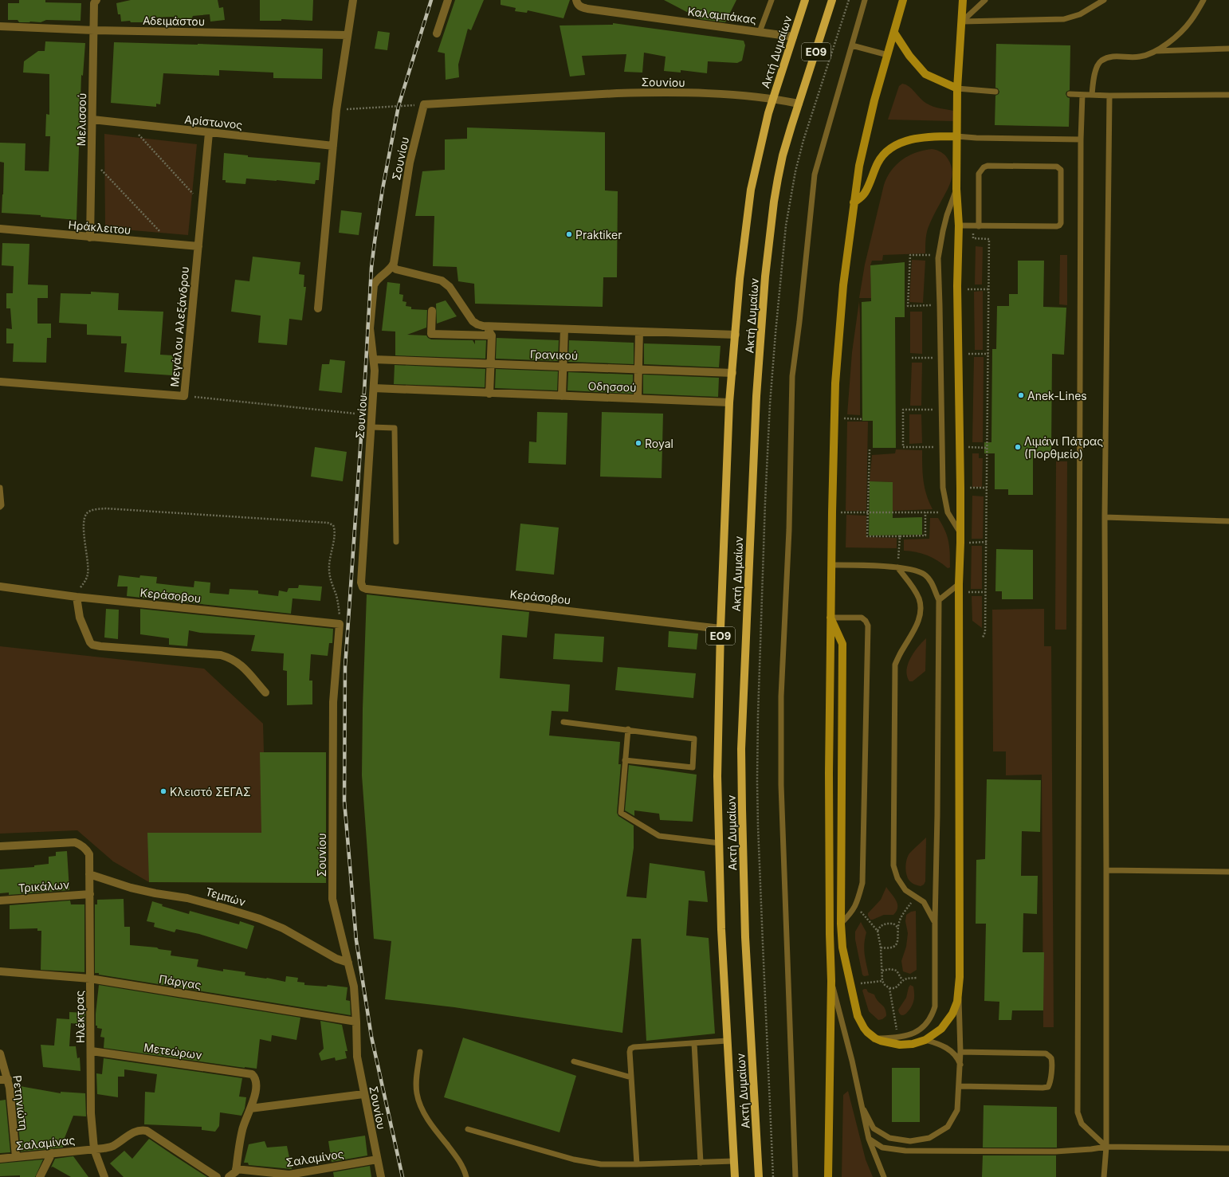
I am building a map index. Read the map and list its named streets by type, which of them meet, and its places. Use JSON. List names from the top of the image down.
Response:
{
  "streets": {
    "main road": ["Ακτή Δυμαίων", "ΕΟ9"],
    "street": [
      "Καλαμπάκας",
      "Αδειμάστου",
      "Σουνίου",
      "Μελισσού",
      "Αρίστωνος",
      "Ηράκλειτου",
      "Μεγάλου Αλεξάνδρου",
      "Γρανικού",
      "Οδησσού",
      "Κεράσοβου",
      "Τρικάλων",
      "Τεμπών",
      "Πάργας",
      "Ηλέκτρας",
      "Μετεώρων",
      "Ρετηνιώτη",
      "Σαλαμίνας",
      "Σαλαμίνος"
    ]
  },
  "crossings": [
    ["Καλαμπάκας", "Ακτή Δυμαίων"],
    ["Αδειμάστου", "Μελισσού"],
    ["Ακτή Δυμαίων", "Σουνίου"],
    ["Ακτή Δυμαίων", "Γρανικού"],
    ["Ακτή Δυμαίων", "Οδησσού"],
    ["Ακτή Δυμαίων", "Κεράσοβου"],
    ["Σουνίου", "Γρανικού"],
    ["Σουνίου", "Οδησσού"],
    ["Σουνίου", "Κεράσοβου"],
    ["Σουνίου", "Τεμπών"],
    ["Σουνίου", "Πάργας"],
    ["Σουνίου", "Σαλαμίνος"],
    ["Μελισσού", "Αρίστωνος"],
    ["Μελισσού", "Ηράκλειτου"],
    ["Αρίστωνος", "Μεγάλου Αλεξάνδρου"],
    ["Ηράκλειτου", "Μεγάλου Αλεξάνδρου"],
    ["Τρικάλων", "Ηλέκτρας"],
    ["Τεμπών", "Ηλέκτρας"],
    ["Πάργας", "Ηλέκτρας"],
    ["Ηλέκτρας", "Μετεώρων"],
    ["Ηλέκτρας", "Σαλαμίνας"],
    ["Ρετηνιώτη", "Σαλαμίνας"]
  ],
  "places": [
    "Praktiker",
    "Anek-Lines",
    "Royal",
    "Λιμάνι Πάτρας (Πορθμείο)",
    "Κλειστό ΣΕΓΑΣ"
  ]
}
